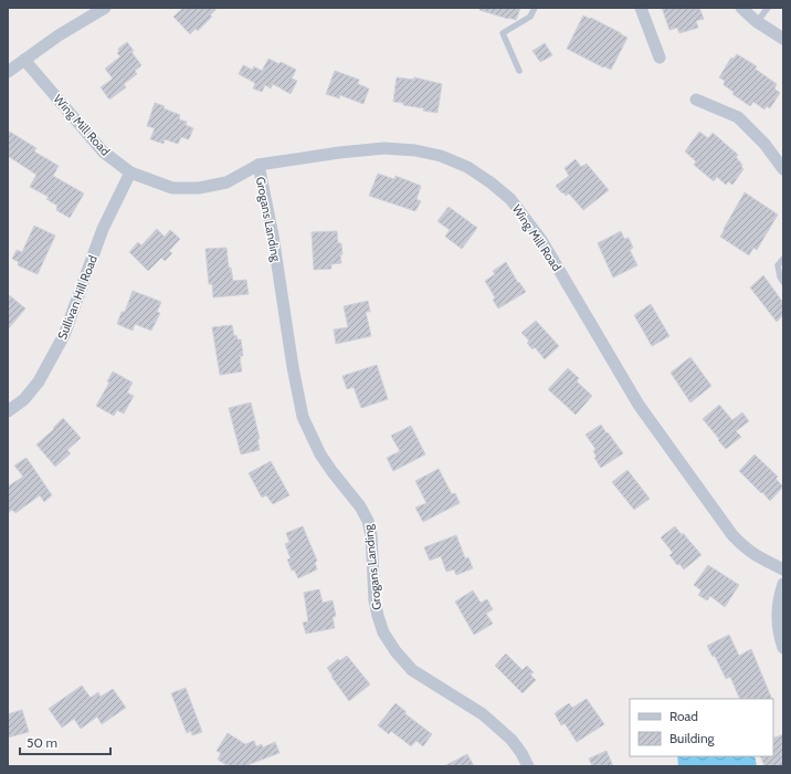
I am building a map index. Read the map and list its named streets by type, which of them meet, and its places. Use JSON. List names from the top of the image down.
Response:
{
  "streets": {
    "street": ["Wing Mill Road", "Grogans Landing", "Sullivan Hill Road"]
  },
  "crossings": [
    ["Wing Mill Road", "Grogans Landing"],
    ["Wing Mill Road", "Sullivan Hill Road"]
  ],
  "legend": ["Road", "Building"],
  "scale_bar": "50 m"
}
